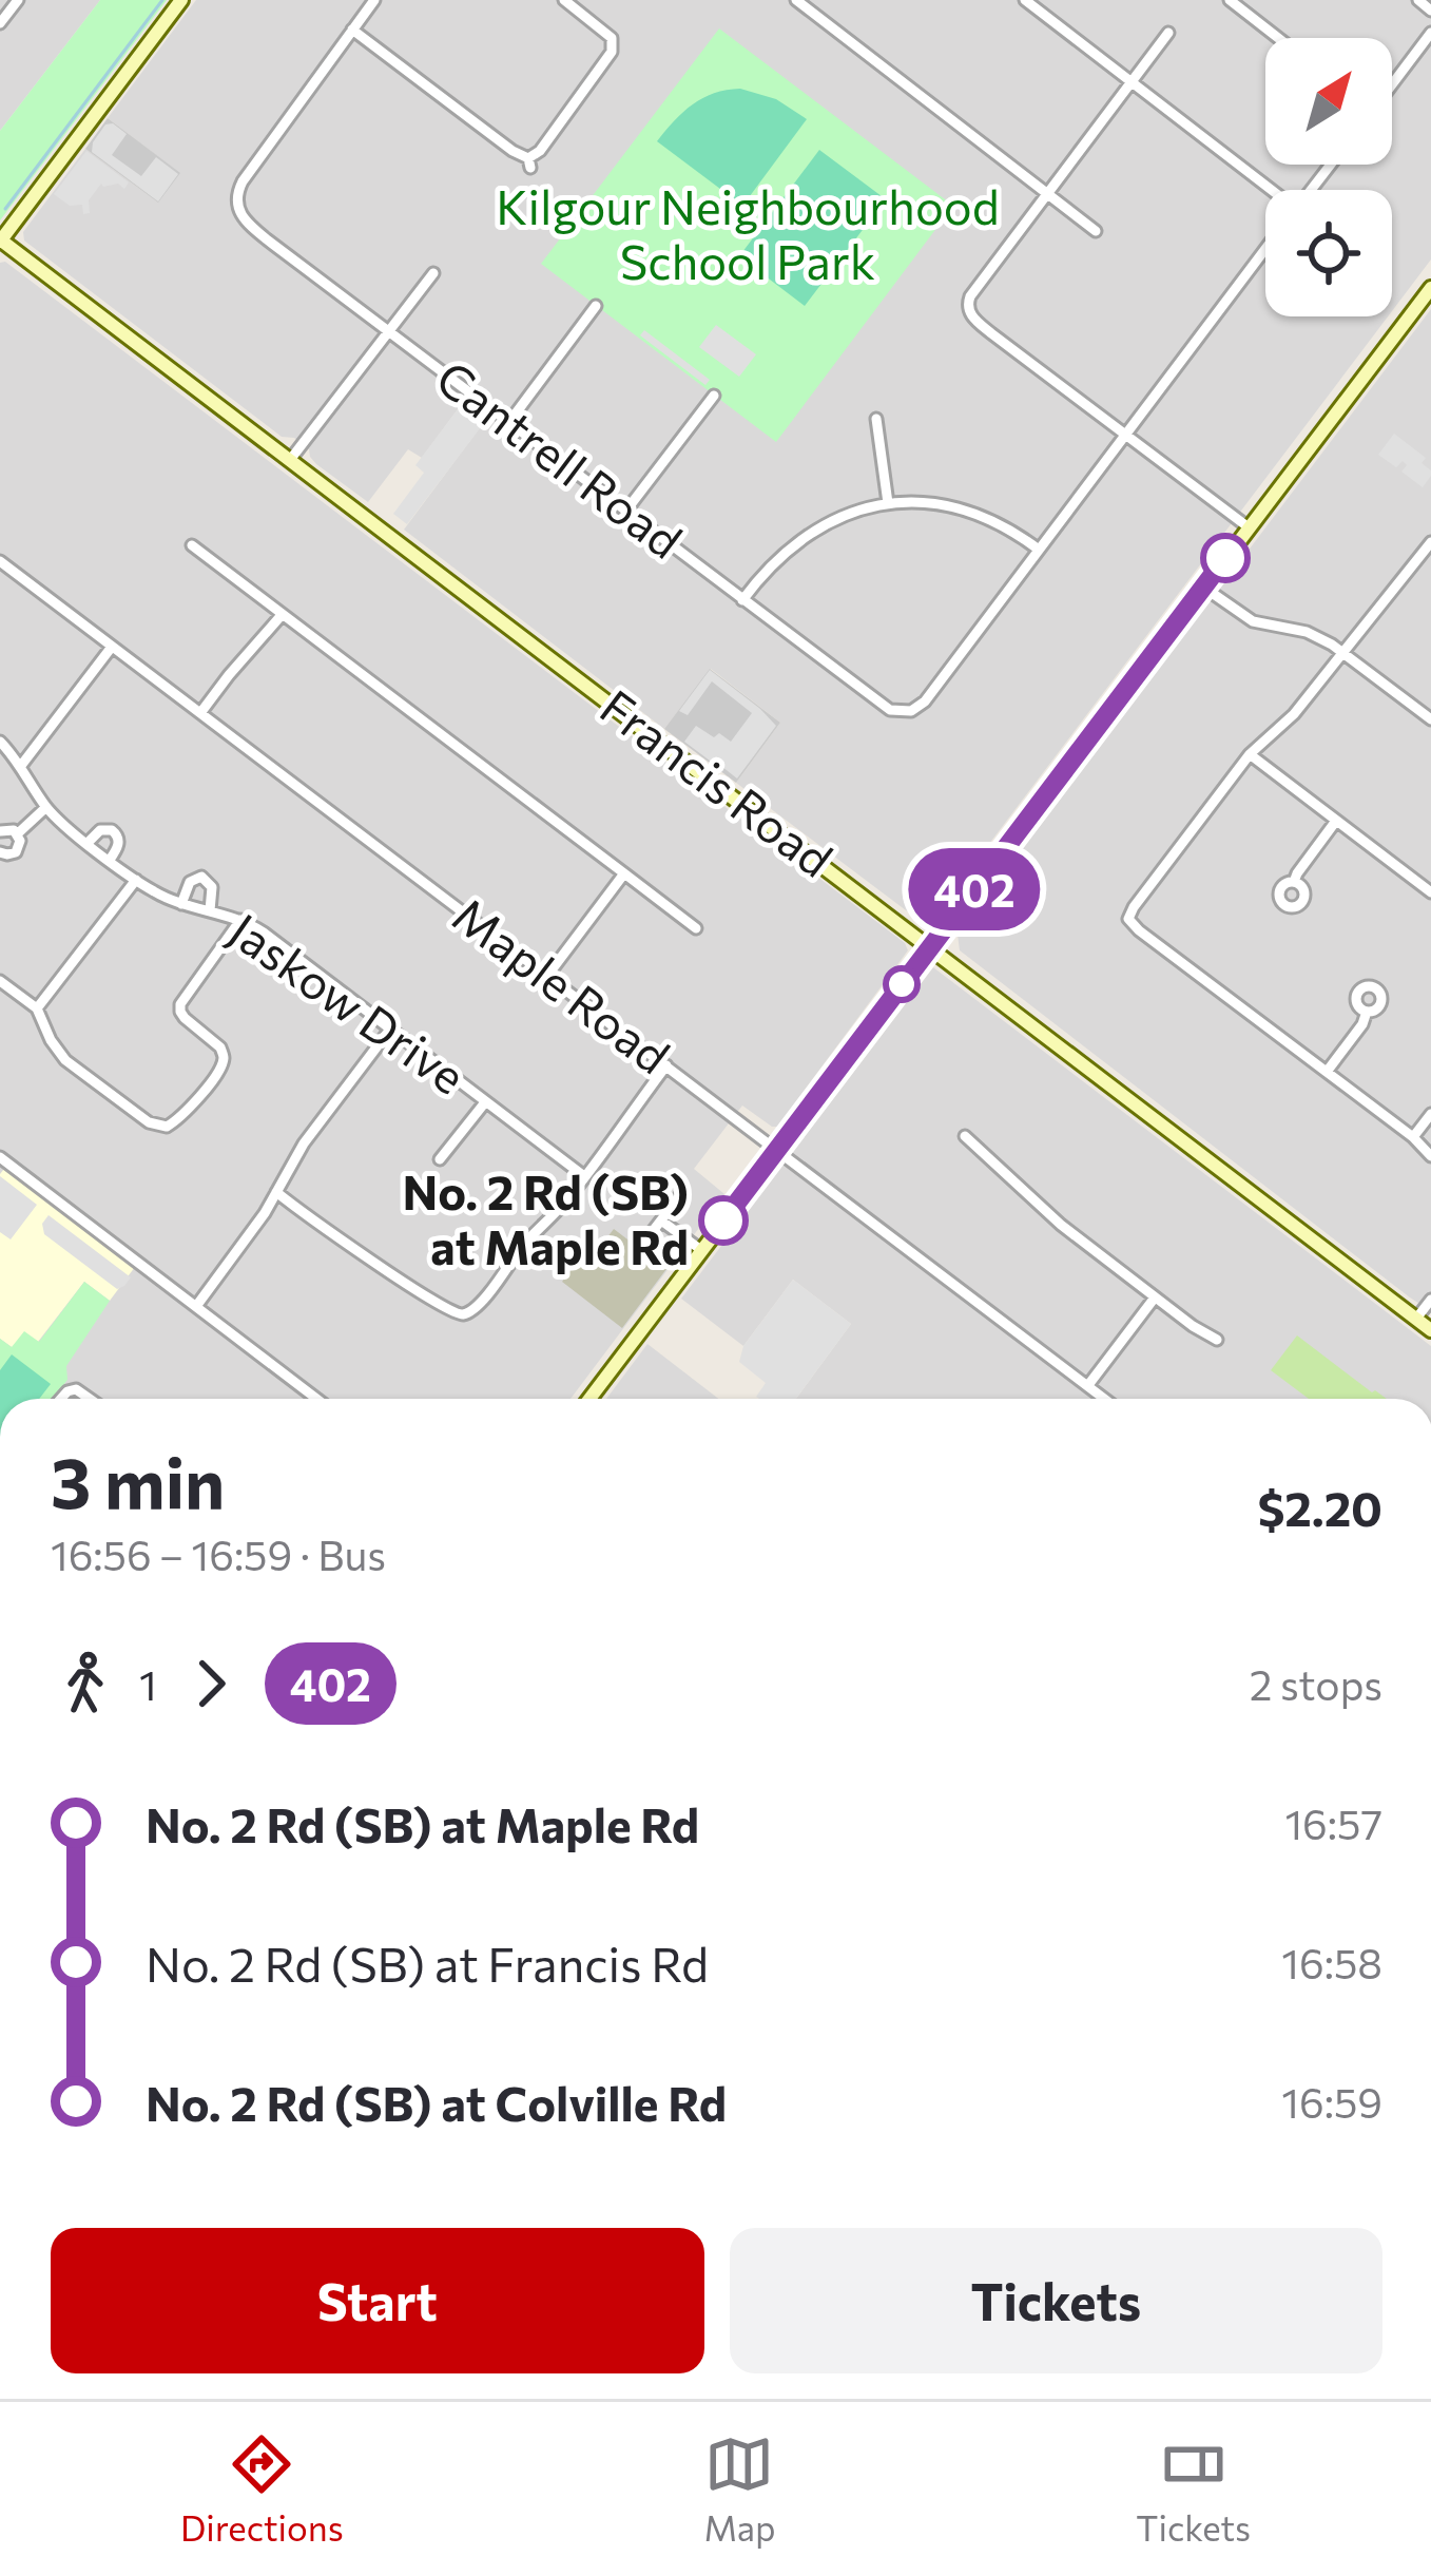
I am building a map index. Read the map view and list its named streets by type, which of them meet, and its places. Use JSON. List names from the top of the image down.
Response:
{
  "streets": {
    "street": [
      "Cantrell Road",
      "Francis Road",
      "Maple Road",
      "Jaskow Drive"
    ]
  },
  "parks": ["Kilgour Neighbourhood School Park"],
  "places": ["No. 2 Rd (SB) at Maple Rd"],
  "lines": ["bus line 402"],
  "north": "top right",
  "page": {
    "on_map": "402",
    "heading": ["3 min", "16:56 – 16:59 · Bus", "$2.20"],
    "legs": ["1", "402", "2 stops"],
    "list": [
      {
        "name": "No. 2 Rd (SB) at Maple Rd",
        "value": "16:57"
      },
      {
        "name": "No. 2 Rd (SB) at Francis Rd",
        "value": "16:58"
      },
      {
        "name": "No. 2 Rd (SB) at Colville Rd",
        "value": "16:59"
      }
    ],
    "buttons": ["Start", "Tickets"],
    "tabs": ["Directions", "Map", "Tickets"]
  }
}
